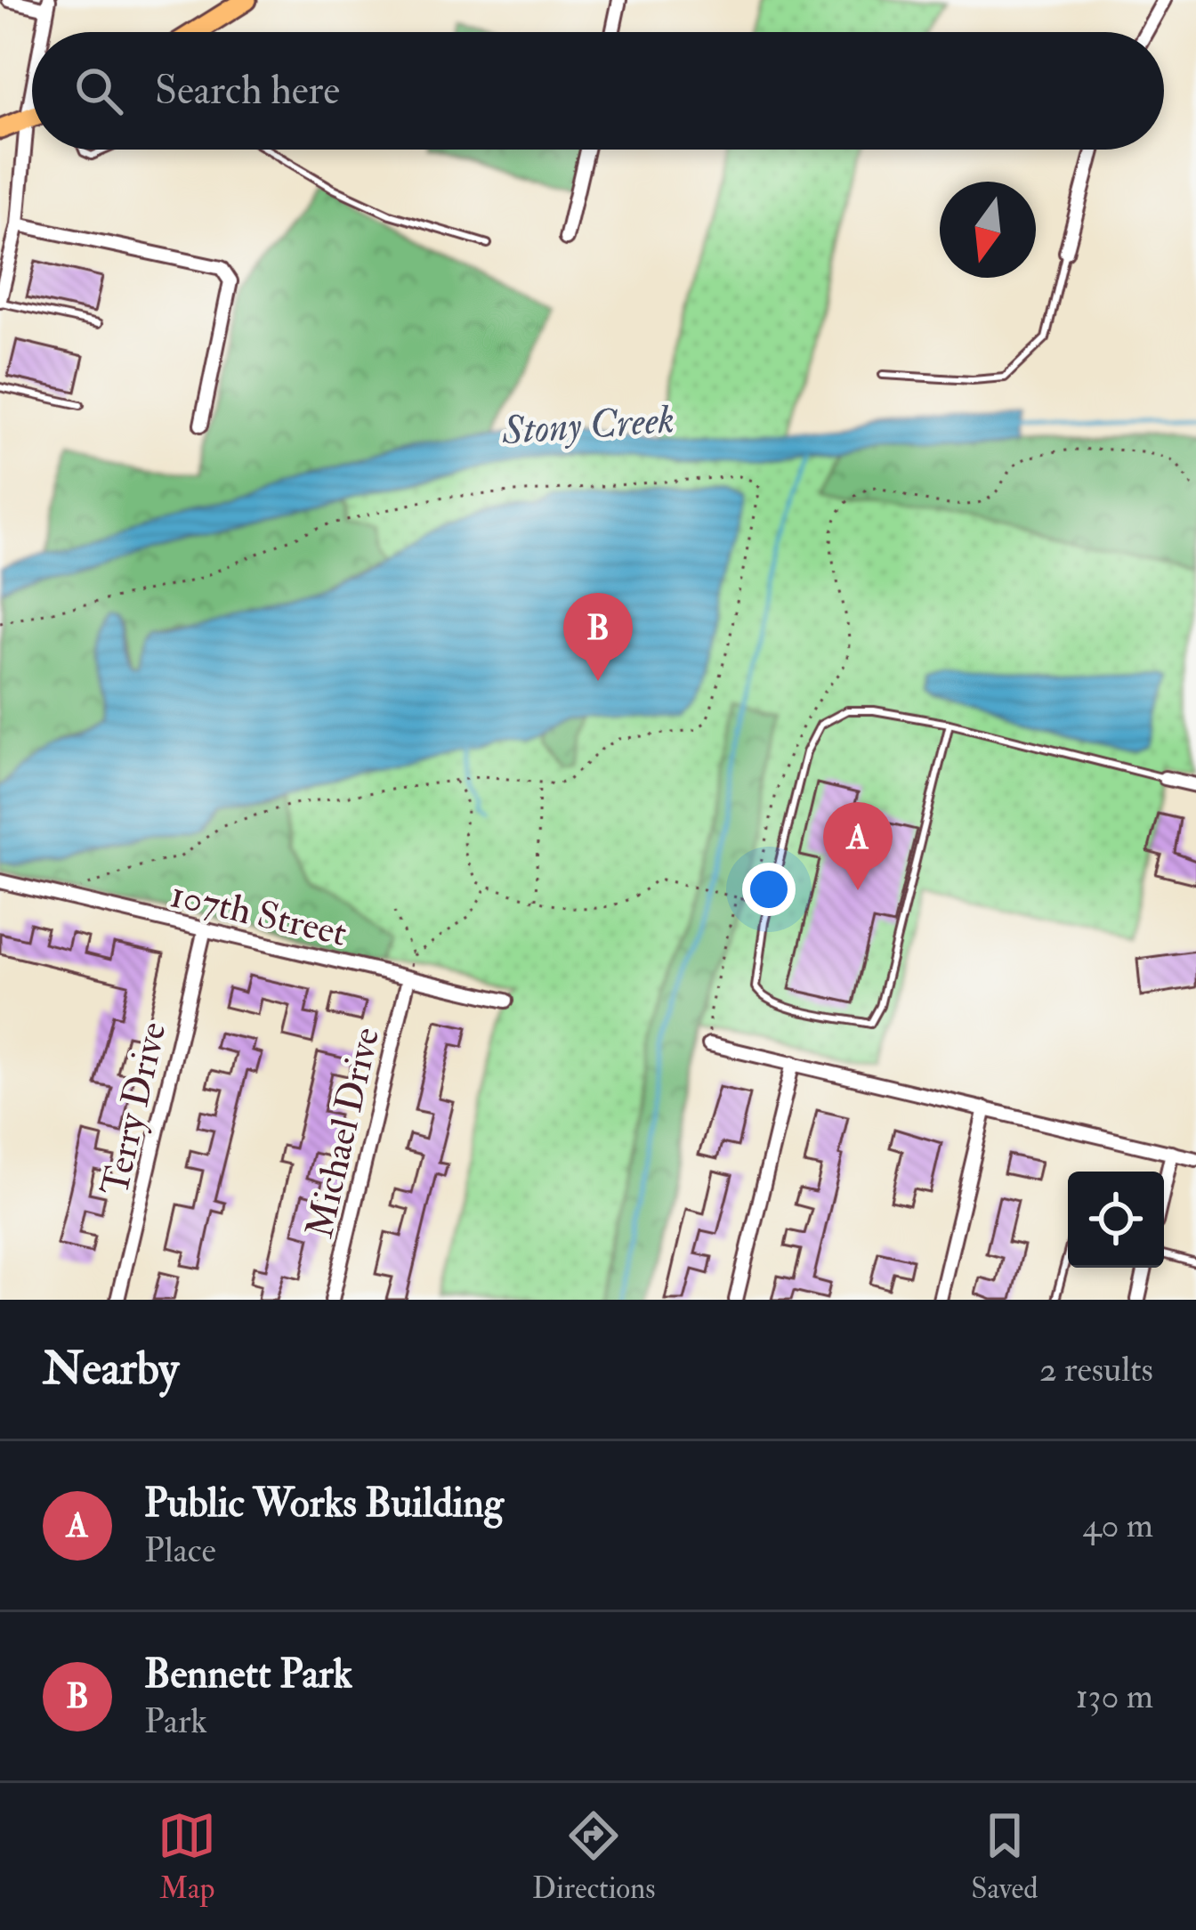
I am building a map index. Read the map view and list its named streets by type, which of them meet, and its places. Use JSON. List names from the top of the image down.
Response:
{
  "streets": {
    "street": ["107th Street", "Terry Drive", "Michael Drive"]
  },
  "crossings": [
    ["107th Street", "Terry Drive"],
    ["107th Street", "Michael Drive"]
  ],
  "water": ["Stony Creek"],
  "north": "bottom",
  "page": {
    "search": "Search here",
    "pins": ["B", "A"],
    "heading": ["Nearby", "2 results"],
    "list": [
      {
        "mark": "A",
        "name": "Public Works Building",
        "note": "Place",
        "value": "40 m"
      },
      {
        "mark": "B",
        "name": "Bennett Park",
        "note": "Park",
        "value": "130 m"
      }
    ],
    "nav": ["Map", "Directions", "Saved"]
  }
}
